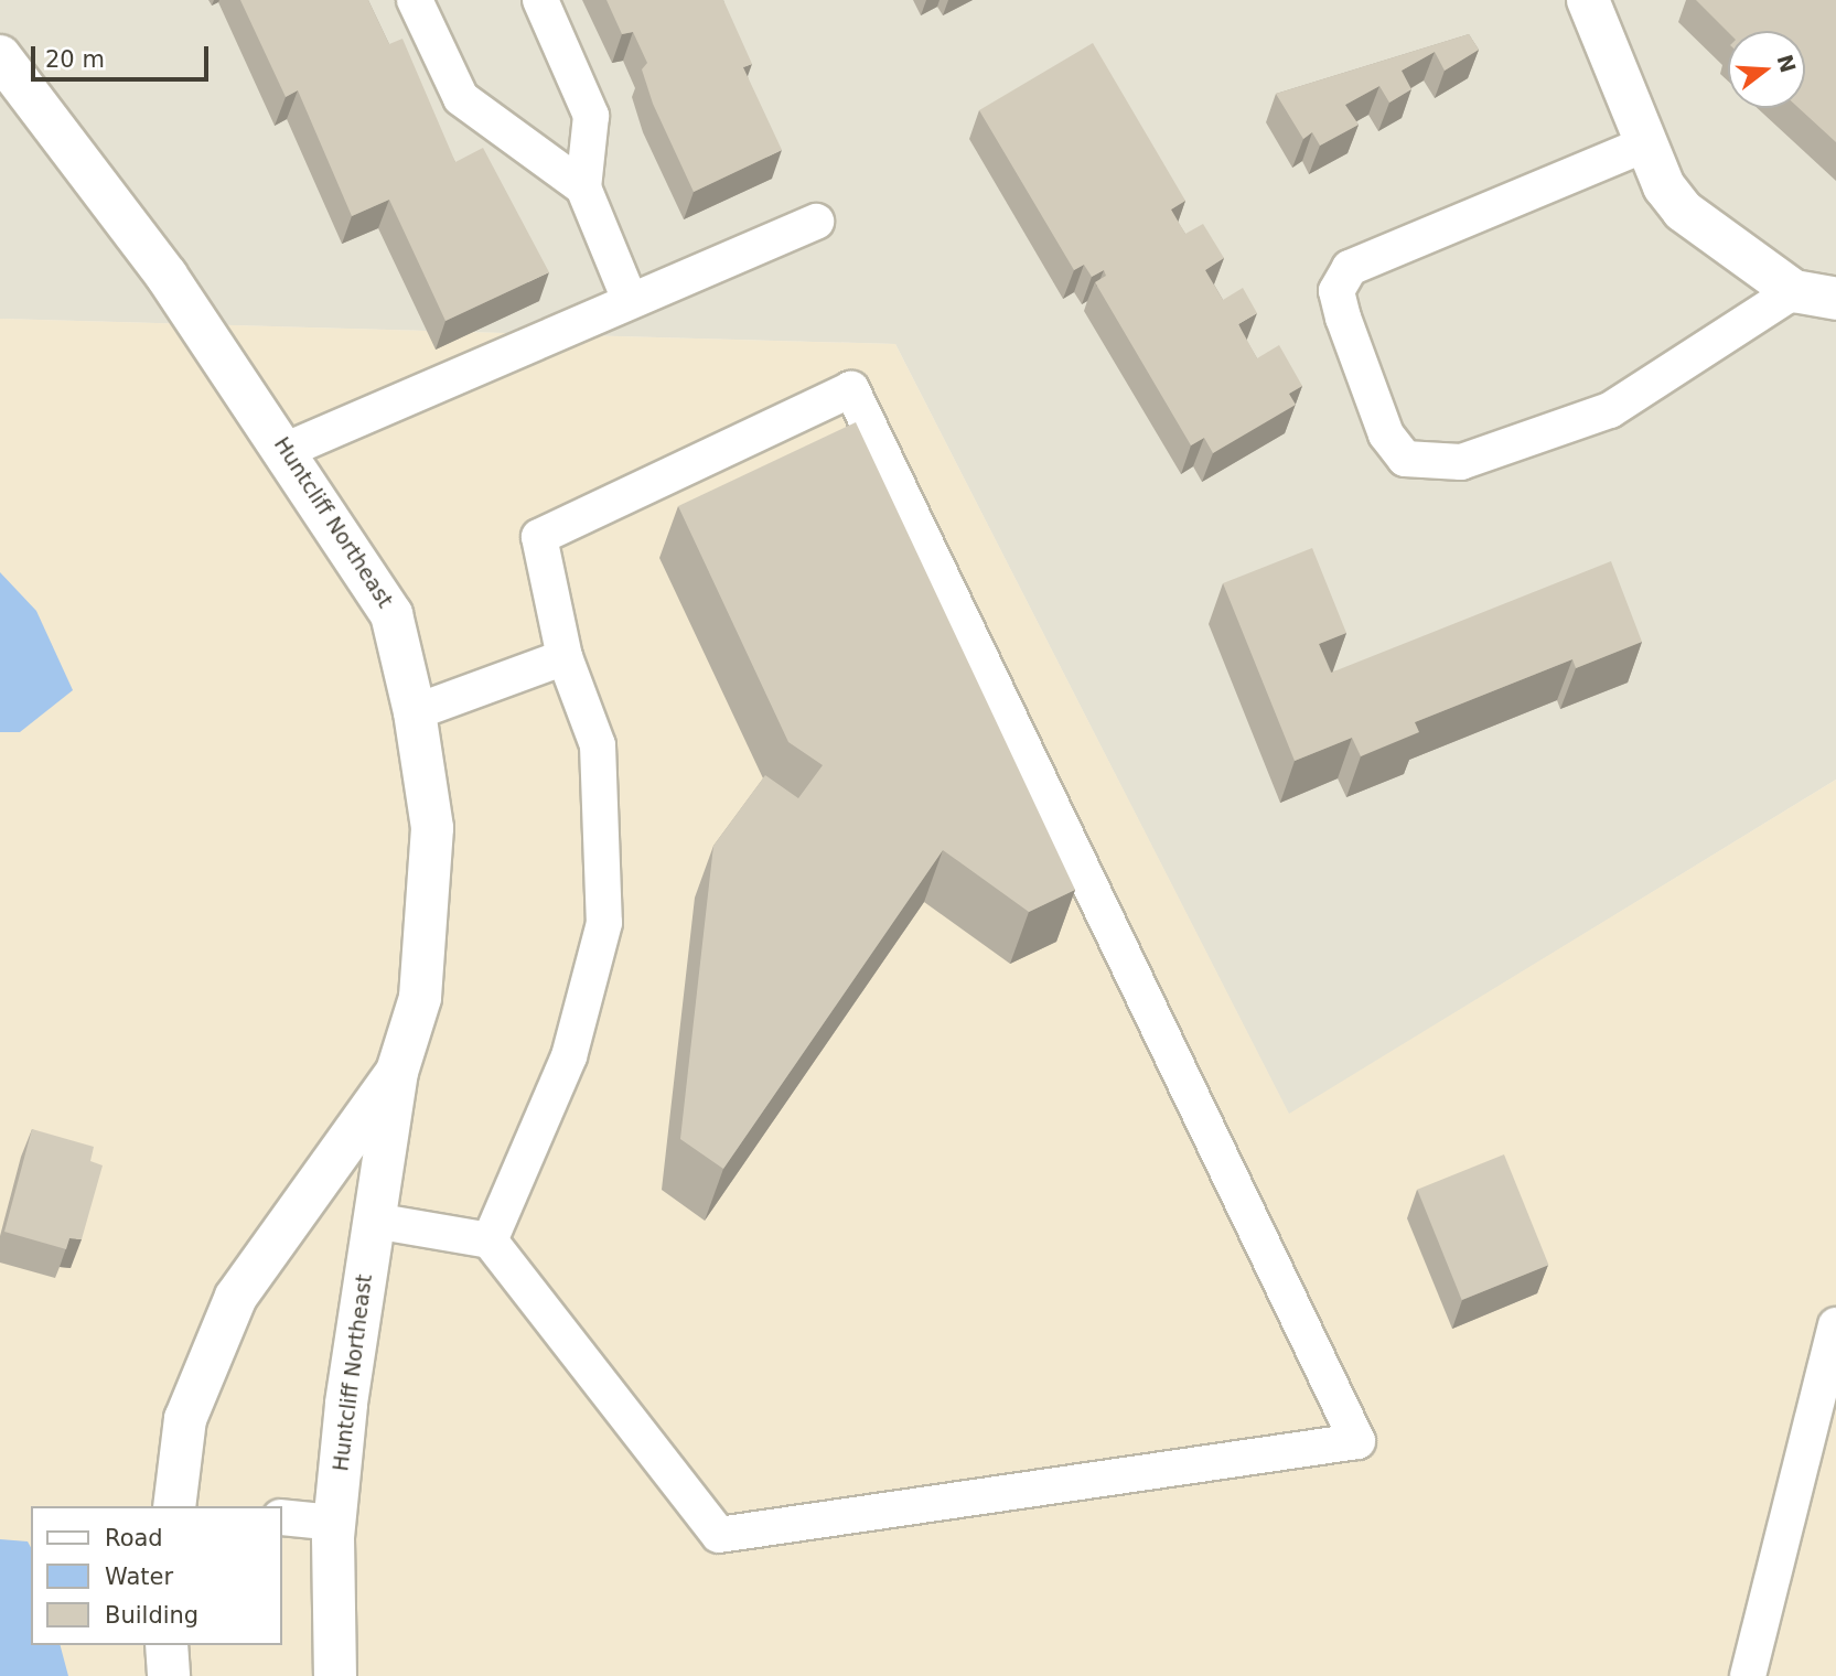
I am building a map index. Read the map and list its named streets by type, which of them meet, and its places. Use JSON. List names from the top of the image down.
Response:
{
  "streets": {
    "street": ["Huntcliff Northeast"]
  },
  "legend": ["Road", "Water", "Building"],
  "scale_bar": "20 m",
  "north": "right"
}
